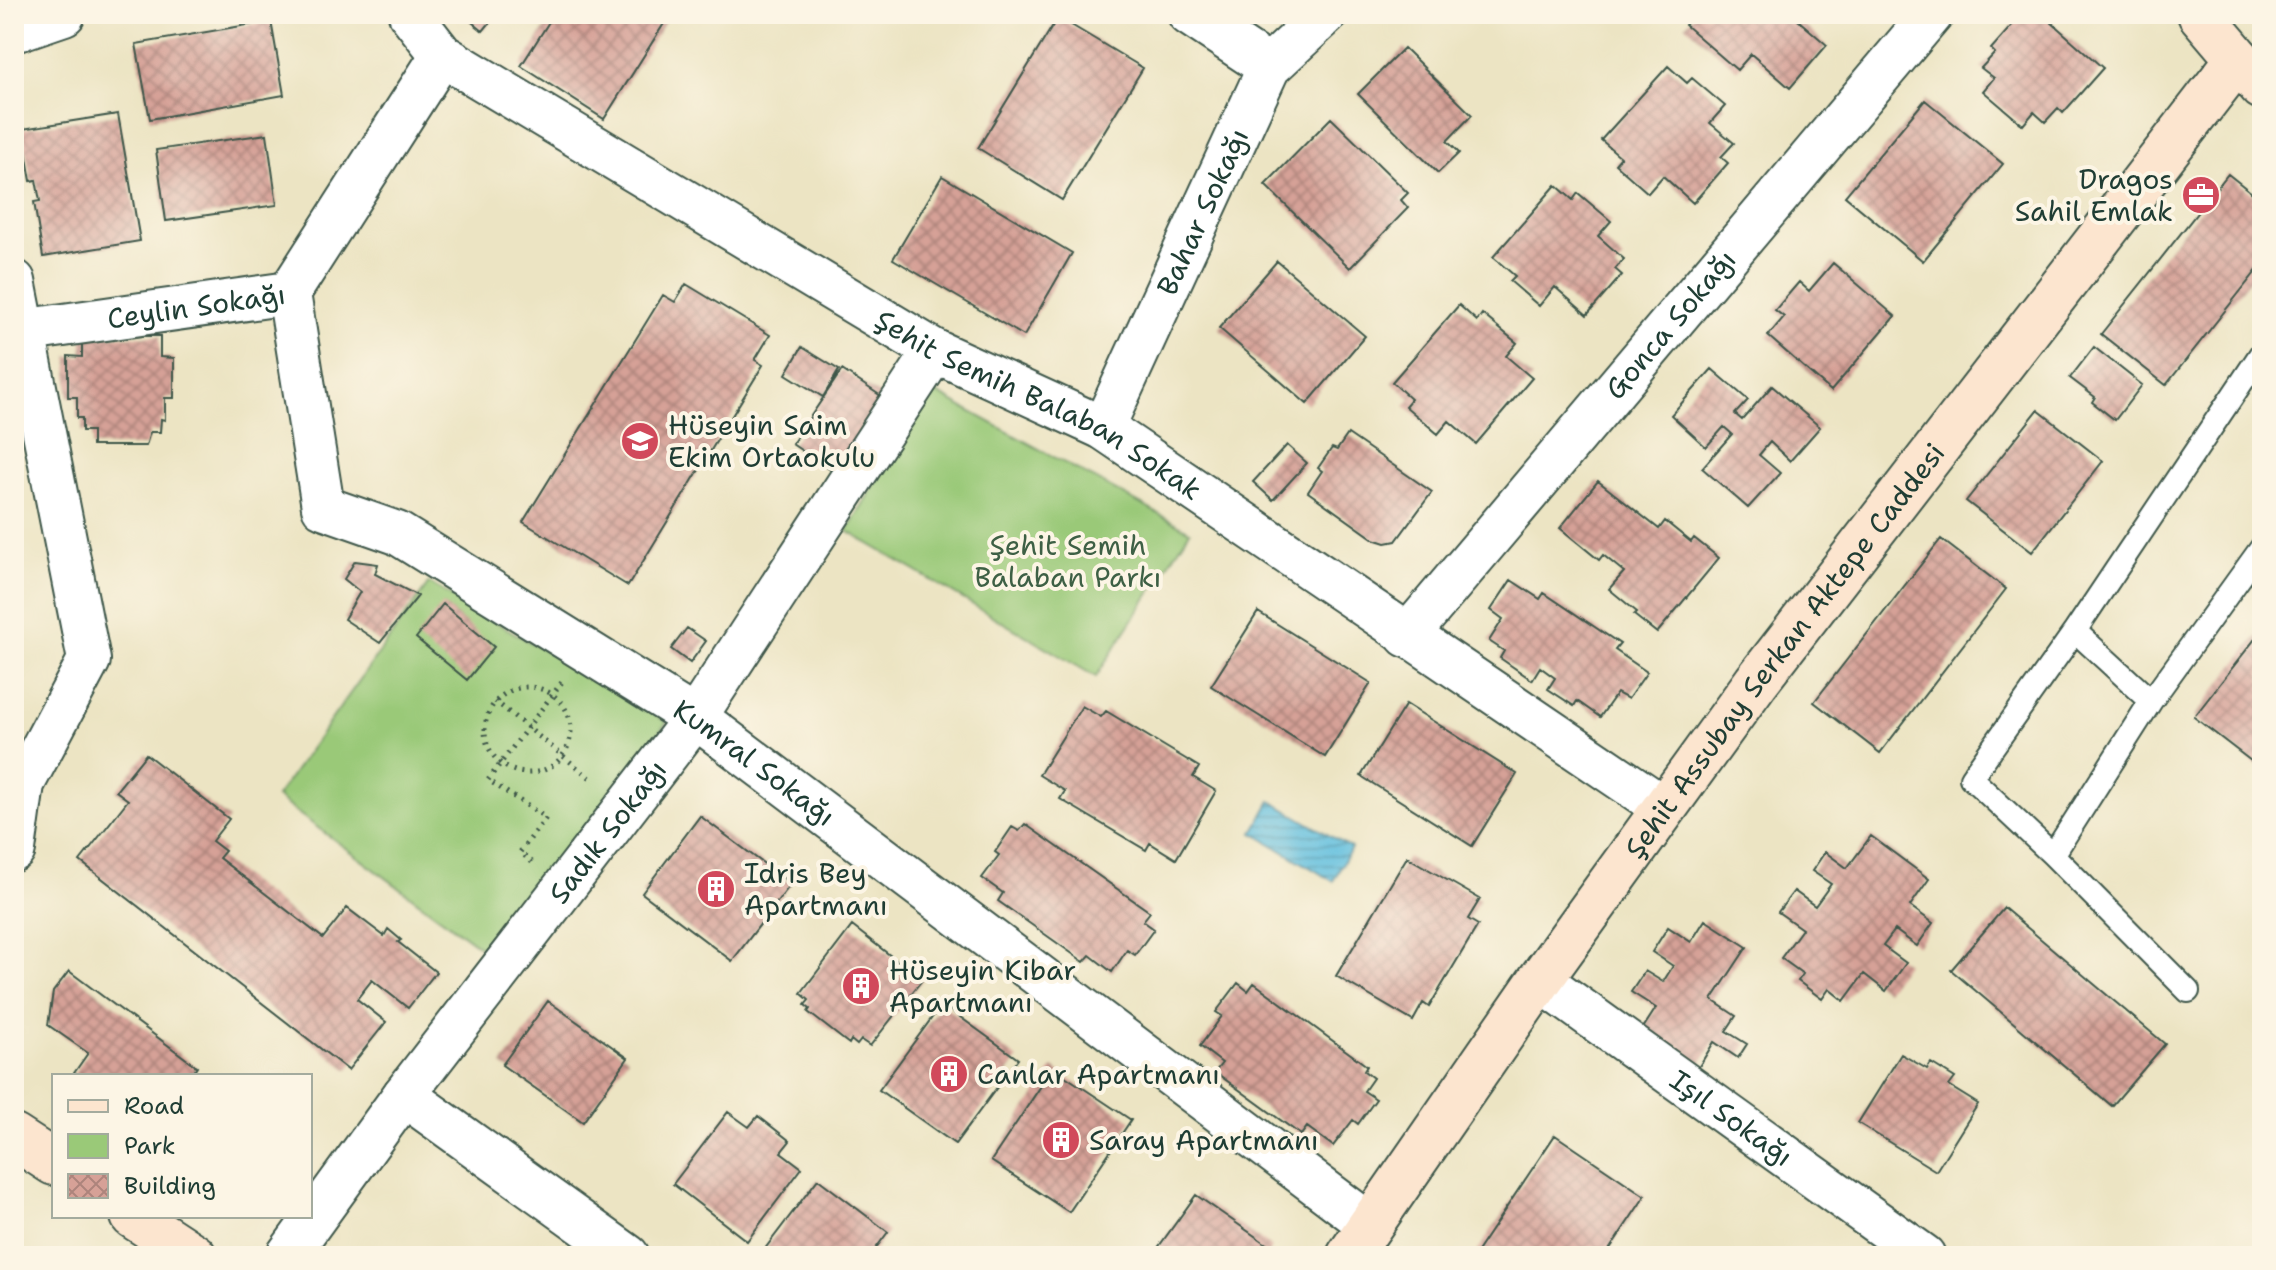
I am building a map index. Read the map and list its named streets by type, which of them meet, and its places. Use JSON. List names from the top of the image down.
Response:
{
  "streets": {
    "street": [
      "Bahar Sokağı",
      "Ceylin Sokağı",
      "Gonca Sokağı",
      "Şehit Semih Balaban Sokak",
      "Şehit Assubay Serkan Aktepe Caddesi",
      "Kumral Sokağı",
      "Sadık Sokağı",
      "Işıl Sokağı"
    ]
  },
  "crossings": [
    ["Bahar Sokağı", "Şehit Semih Balaban Sokak"],
    ["Ceylin Sokağı", "Şehit Semih Balaban Sokak"],
    ["Ceylin Sokağı", "Kumral Sokağı"],
    ["Gonca Sokağı", "Şehit Semih Balaban Sokak"],
    ["Şehit Semih Balaban Sokak", "Şehit Assubay Serkan Aktepe Caddesi"],
    ["Şehit Semih Balaban Sokak", "Sadık Sokağı"],
    ["Şehit Assubay Serkan Aktepe Caddesi", "Kumral Sokağı"],
    ["Şehit Assubay Serkan Aktepe Caddesi", "Işıl Sokağı"],
    ["Kumral Sokağı", "Sadık Sokağı"]
  ],
  "parks": ["Şehit Semih Balaban Parkı"],
  "places": {
    "office": ["Dragos Sahil Emlak"],
    "school or university": ["Hüseyin Saim Ekim Ortaokulu"],
    "building": [
      "Idris Bey Apartmanı",
      "Hüseyin Kibar Apartmanı",
      "Canlar Apartmanı",
      "Saray Apartmanı"
    ]
  },
  "legend": ["Road", "Park", "Building"]
}
